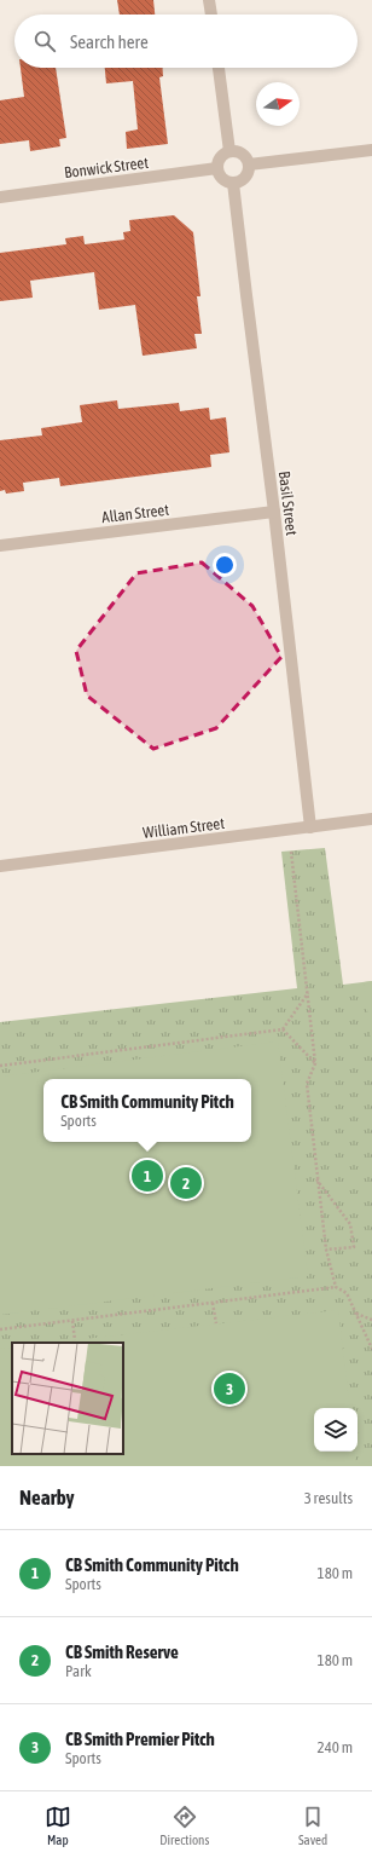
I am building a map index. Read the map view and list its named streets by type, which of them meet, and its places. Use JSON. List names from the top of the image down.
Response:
{
  "streets": {
    "street": [
      "Bonwick Street",
      "Basil Street",
      "Allan Street",
      "William Street"
    ]
  },
  "crossings": [
    ["Bonwick Street", "Basil Street"],
    ["Basil Street", "Allan Street"],
    ["Basil Street", "William Street"]
  ],
  "north": "right",
  "page": {
    "search": "Search here",
    "popup": ["CB Smith Community Pitch", "Sports"],
    "pins": ["1", "2", "3"],
    "heading": ["Nearby", "3 results"],
    "list": [
      {
        "mark": "1",
        "name": "CB Smith Community Pitch",
        "note": "Sports",
        "value": "180 m"
      },
      {
        "mark": "2",
        "name": "CB Smith Reserve",
        "note": "Park",
        "value": "180 m"
      },
      {
        "mark": "3",
        "name": "CB Smith Premier Pitch",
        "note": "Sports",
        "value": "240 m"
      }
    ],
    "nav": ["Map", "Directions", "Saved"]
  }
}
